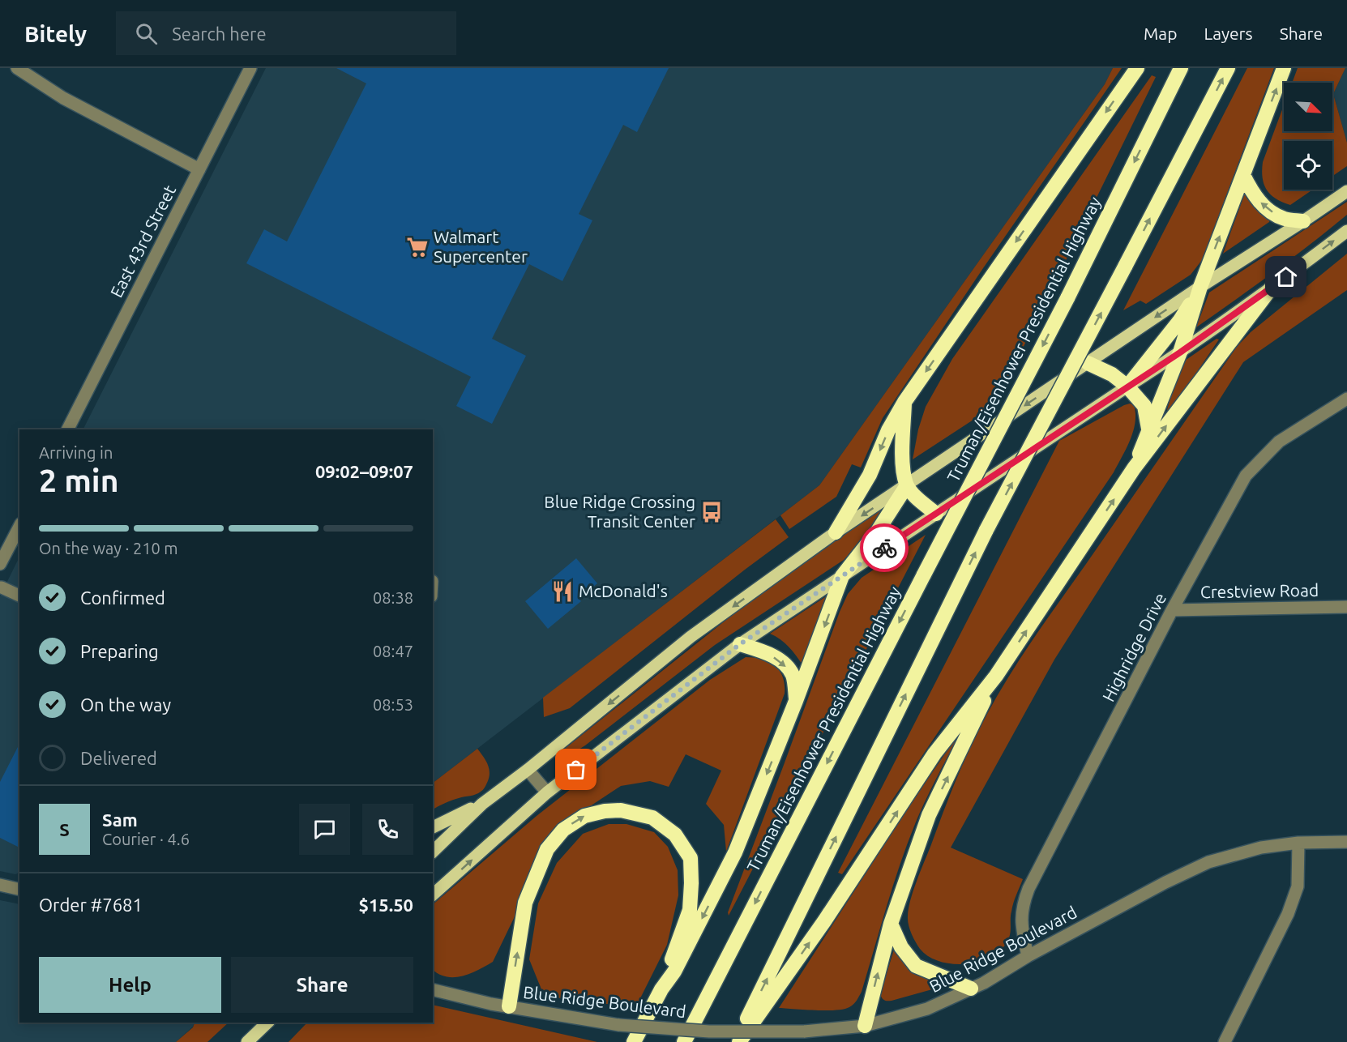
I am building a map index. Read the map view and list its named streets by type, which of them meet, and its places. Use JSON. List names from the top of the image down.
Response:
{
  "streets": {
    "highway": ["Truman/Eisenhower Presidential Highway"],
    "street": [
      "East 43rd Street",
      "Crestview Road",
      "Highridge Drive",
      "Blue Ridge Boulevard"
    ]
  },
  "crossings": [
    ["Crestview Road", "Highridge Drive"],
    ["Highridge Drive", "Blue Ridge Boulevard"]
  ],
  "places": {
    "supermarket": ["Walmart Supercenter"],
    "bus stop": ["Blue Ridge Crossing Transit Center"],
    "restaurant": ["McDonald's"]
  },
  "north": "bottom right",
  "page": {
    "header": "Bitely",
    "search": "Search here",
    "nav": ["Map", "Layers", "Share"],
    "heading": ["2 min", "Arriving in", "09:02–09:07"],
    "panel": [
      "Sam",
      "Courier · 4.6",
      "Order #7681",
      "$15.50"
    ],
    "bar": "On the way · 210 m",
    "list": [
      ["Confirmed", "08:38"],
      ["Preparing", "08:47"],
      ["On the way", "08:53"],
      "Delivered"
    ],
    "round": "S",
    "buttons": ["Help", "Share"]
  }
}
